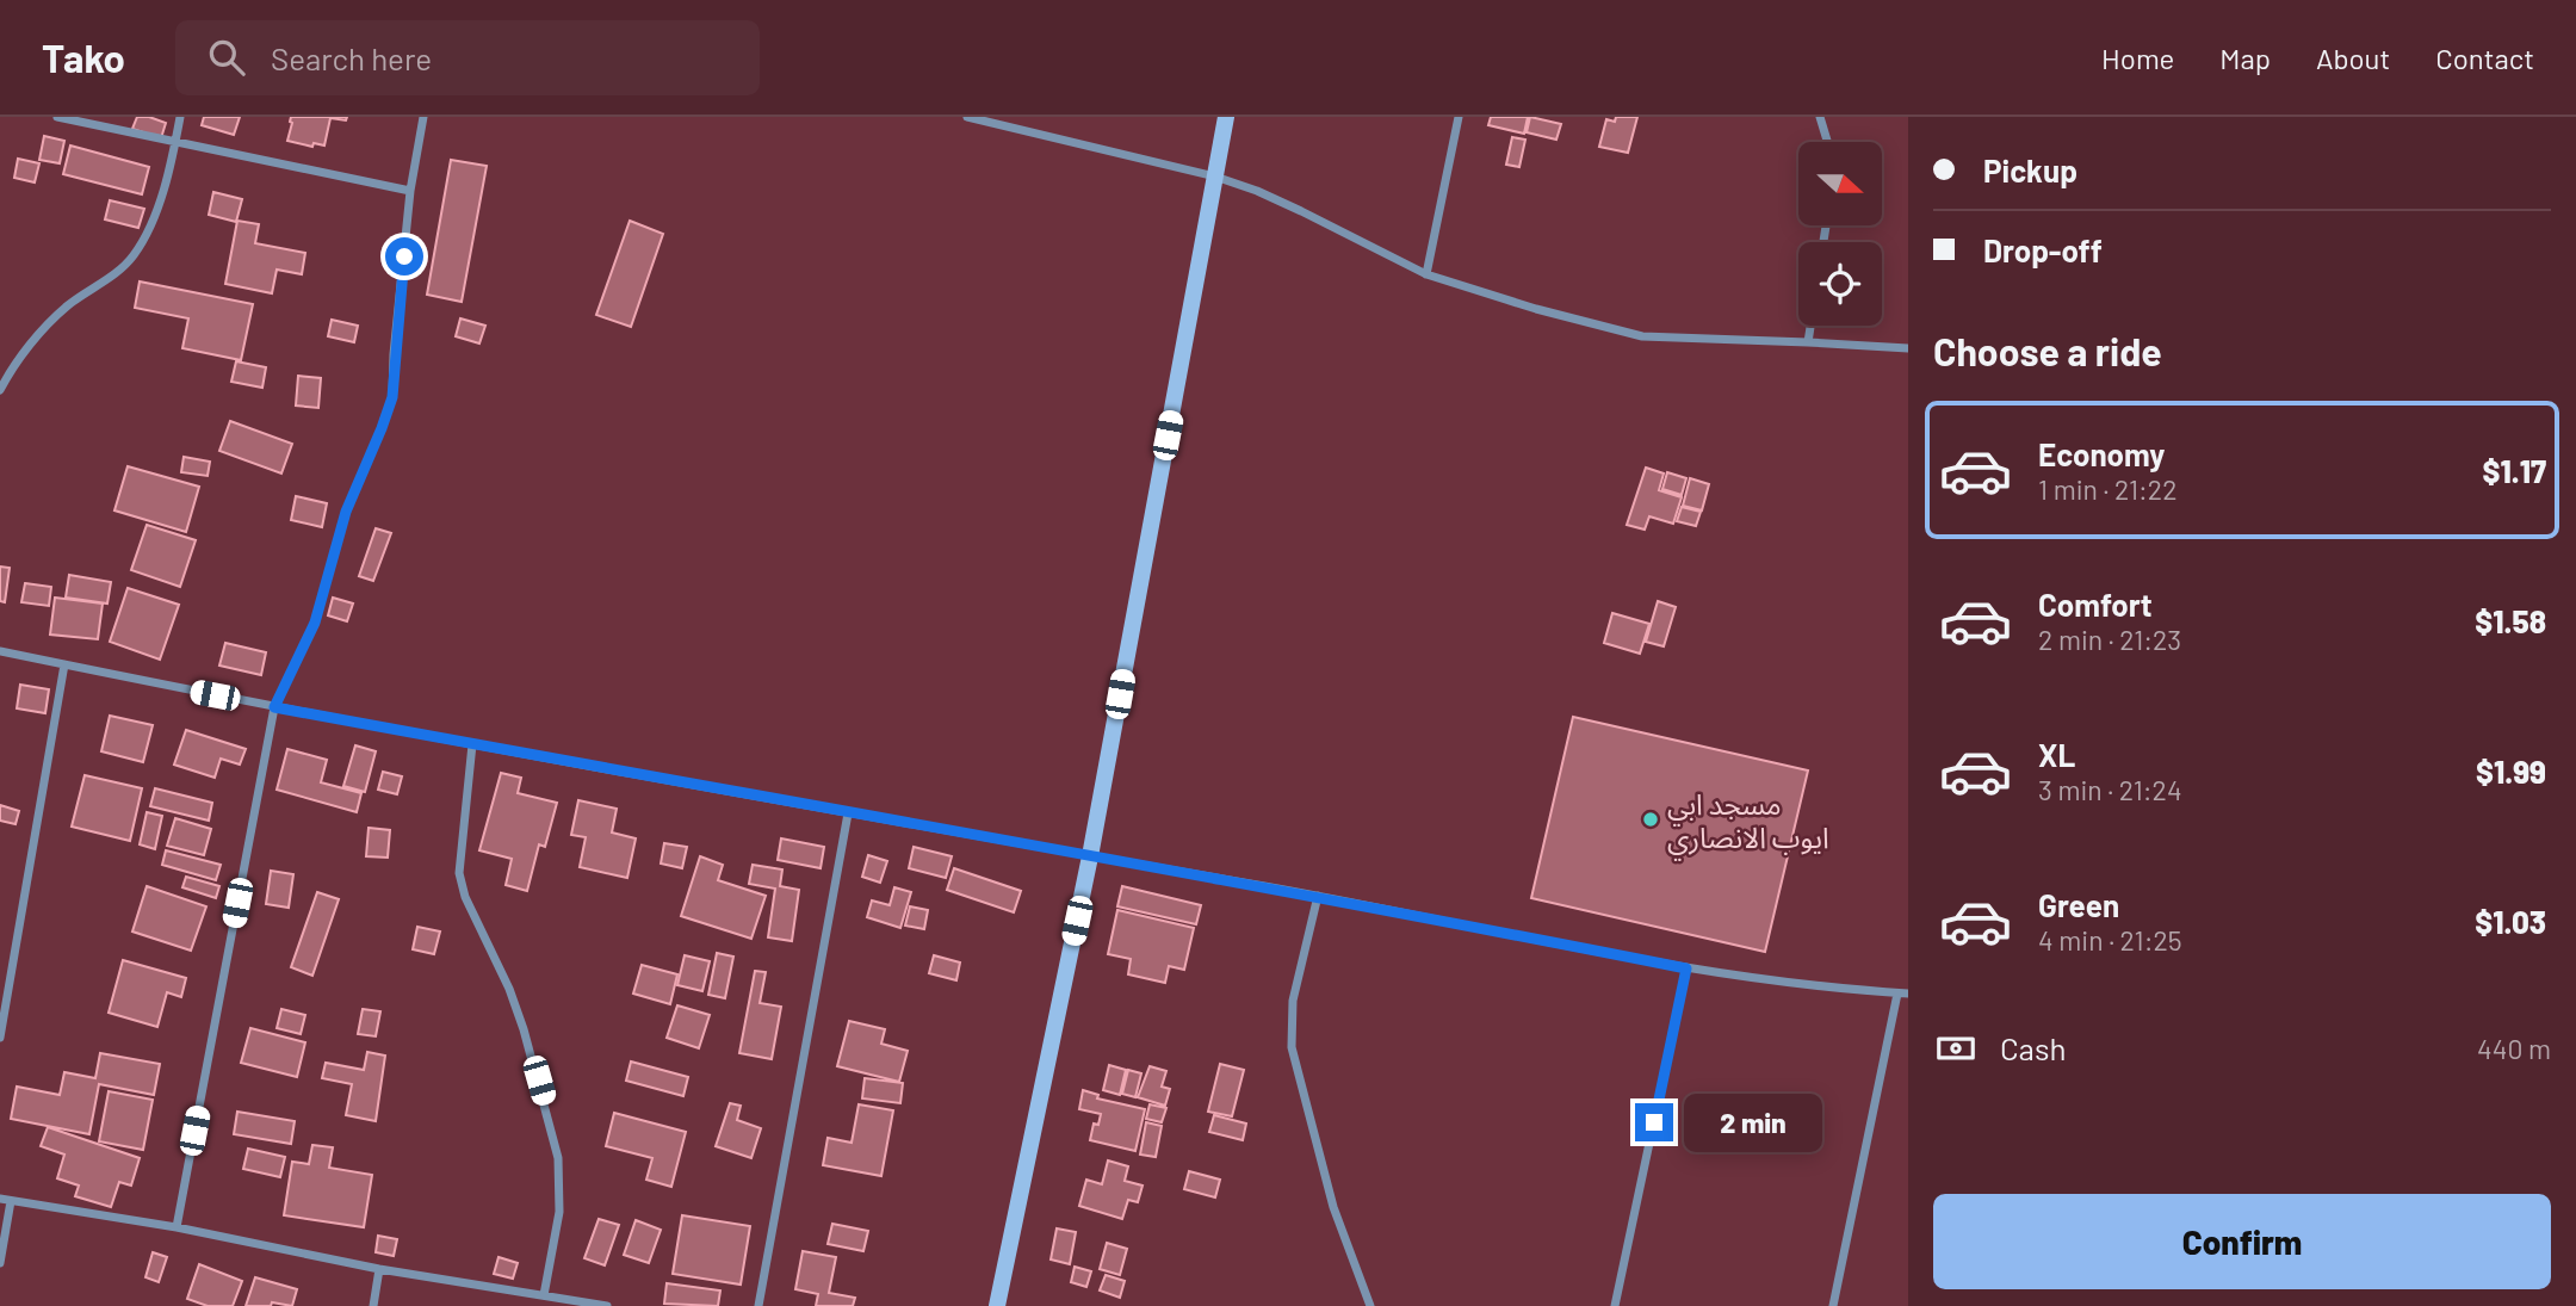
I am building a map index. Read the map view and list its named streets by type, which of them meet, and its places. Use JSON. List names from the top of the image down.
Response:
{
  "places": ["مسجد ابي ايوب الانصاري"],
  "north": "right",
  "page": {
    "header": "Tako",
    "search": "Search here",
    "nav": [
      "Home",
      "Map",
      "About",
      "Contact"
    ],
    "banner": ["Pickup", "Drop-off"],
    "heading": "Choose a ride",
    "list": [
      {
        "name": "Economy",
        "note": "1 min · 21:22",
        "value": "$1.17"
      },
      {
        "name": "Comfort",
        "note": "2 min · 21:23",
        "value": "$1.58"
      },
      {
        "name": "XL",
        "note": "3 min · 21:24",
        "value": "$1.99"
      },
      {
        "name": "Green",
        "note": "4 min · 21:25",
        "value": "$1.03"
      }
    ],
    "pay": ["Cash", "440 m"],
    "bubble": "2 min",
    "buttons": "Confirm"
  }
}
